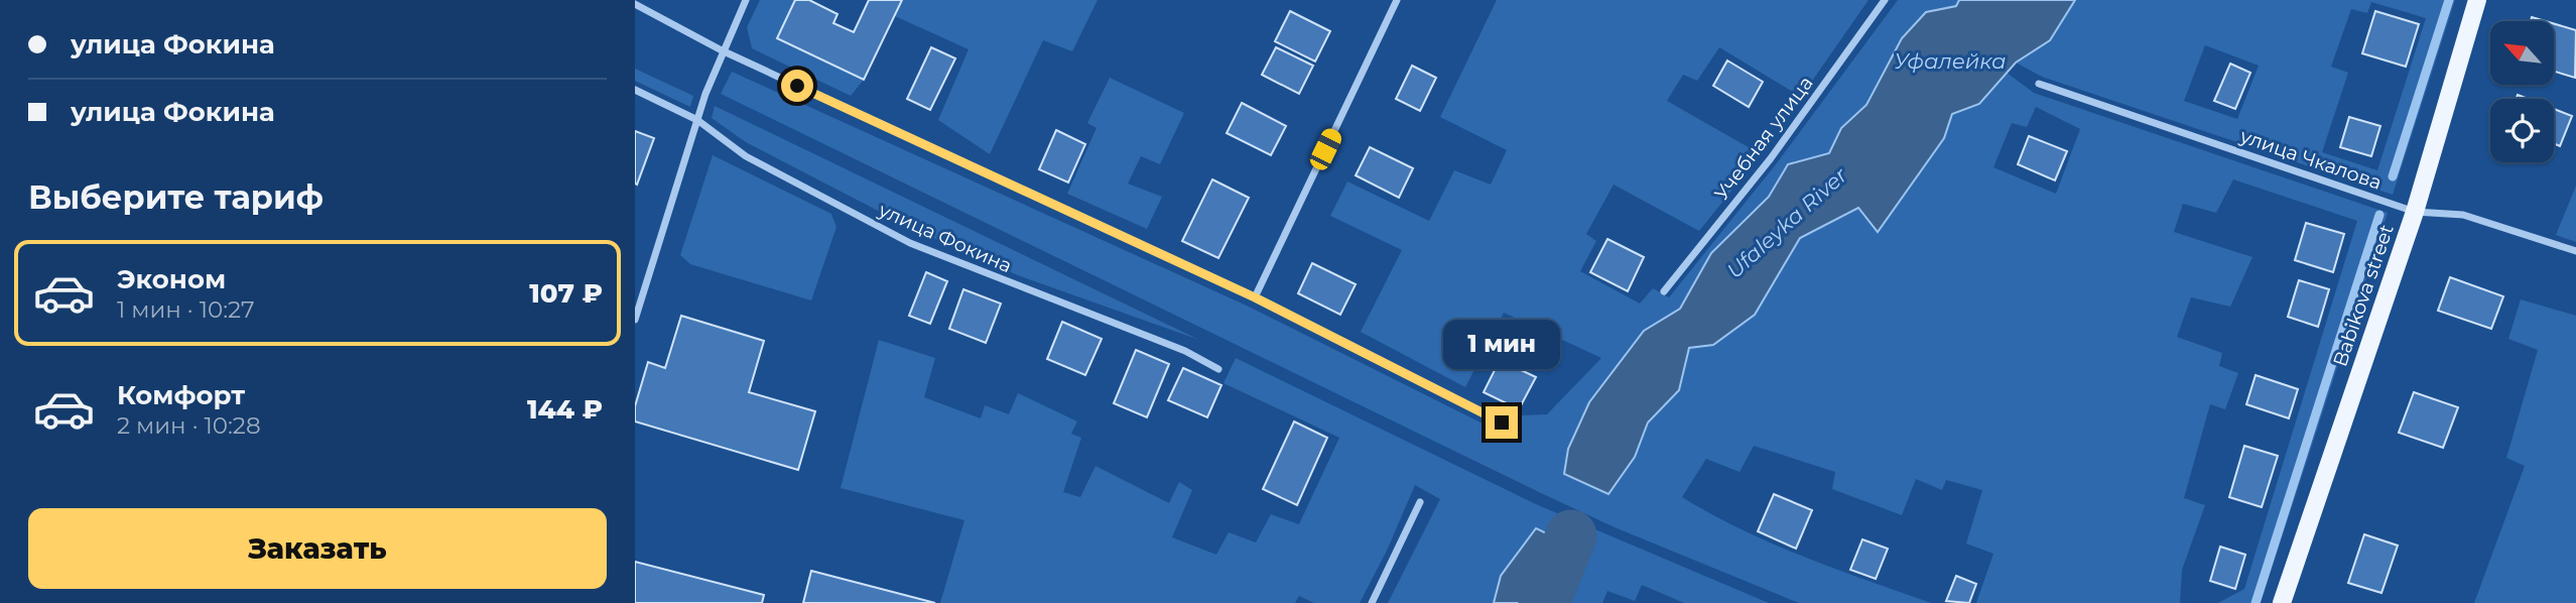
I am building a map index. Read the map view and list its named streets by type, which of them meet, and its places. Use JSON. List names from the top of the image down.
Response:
{
  "streets": {
    "main road": ["Babikova street"],
    "street": ["Учебная улица", "улица Чкалова", "улица Фокина"]
  },
  "crossings": [
    ["улица Чкалова", "Babikova street"]
  ],
  "water": ["Уфалейка", "Ufaleyka River"],
  "north": "top left",
  "page": {
    "banner": ["улица Фокина", "улица Фокина"],
    "heading": "Выберите тариф",
    "list": [
      {
        "name": "Эконом",
        "note": "1 мин · 10:27",
        "value": "107 ₽"
      },
      {
        "name": "Комфорт",
        "note": "2 мин · 10:28",
        "value": "144 ₽"
      }
    ],
    "bubble": "1 мин",
    "buttons": "Заказать"
  }
}
